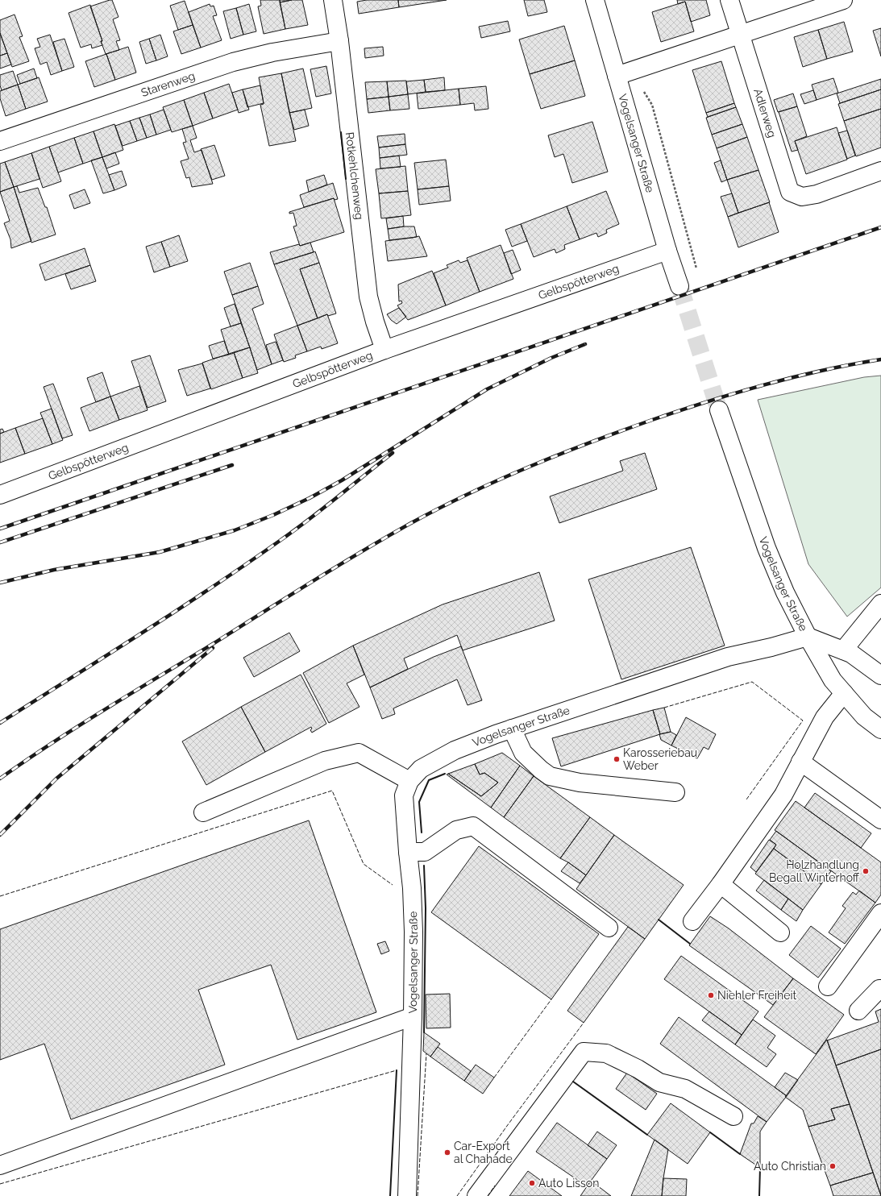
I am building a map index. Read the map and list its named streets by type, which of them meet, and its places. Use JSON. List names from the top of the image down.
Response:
{
  "streets": {
    "street": [
      "Starenweg",
      "Adlerweg",
      "Vogelsanger Straße",
      "Rotkehlchenweg",
      "Gelbspötterweg"
    ]
  },
  "crossings": [
    ["Starenweg", "Rotkehlchenweg"],
    ["Vogelsanger Straße", "Gelbspötterweg"],
    ["Rotkehlchenweg", "Gelbspötterweg"]
  ],
  "places": [
    "Karosseriebau Weber",
    "Holzhandlung Begall Winterhoff",
    "Niehler Freiheit",
    "Car-Export al Chahade",
    "Auto Christian",
    "Auto Lisson"
  ]
}
